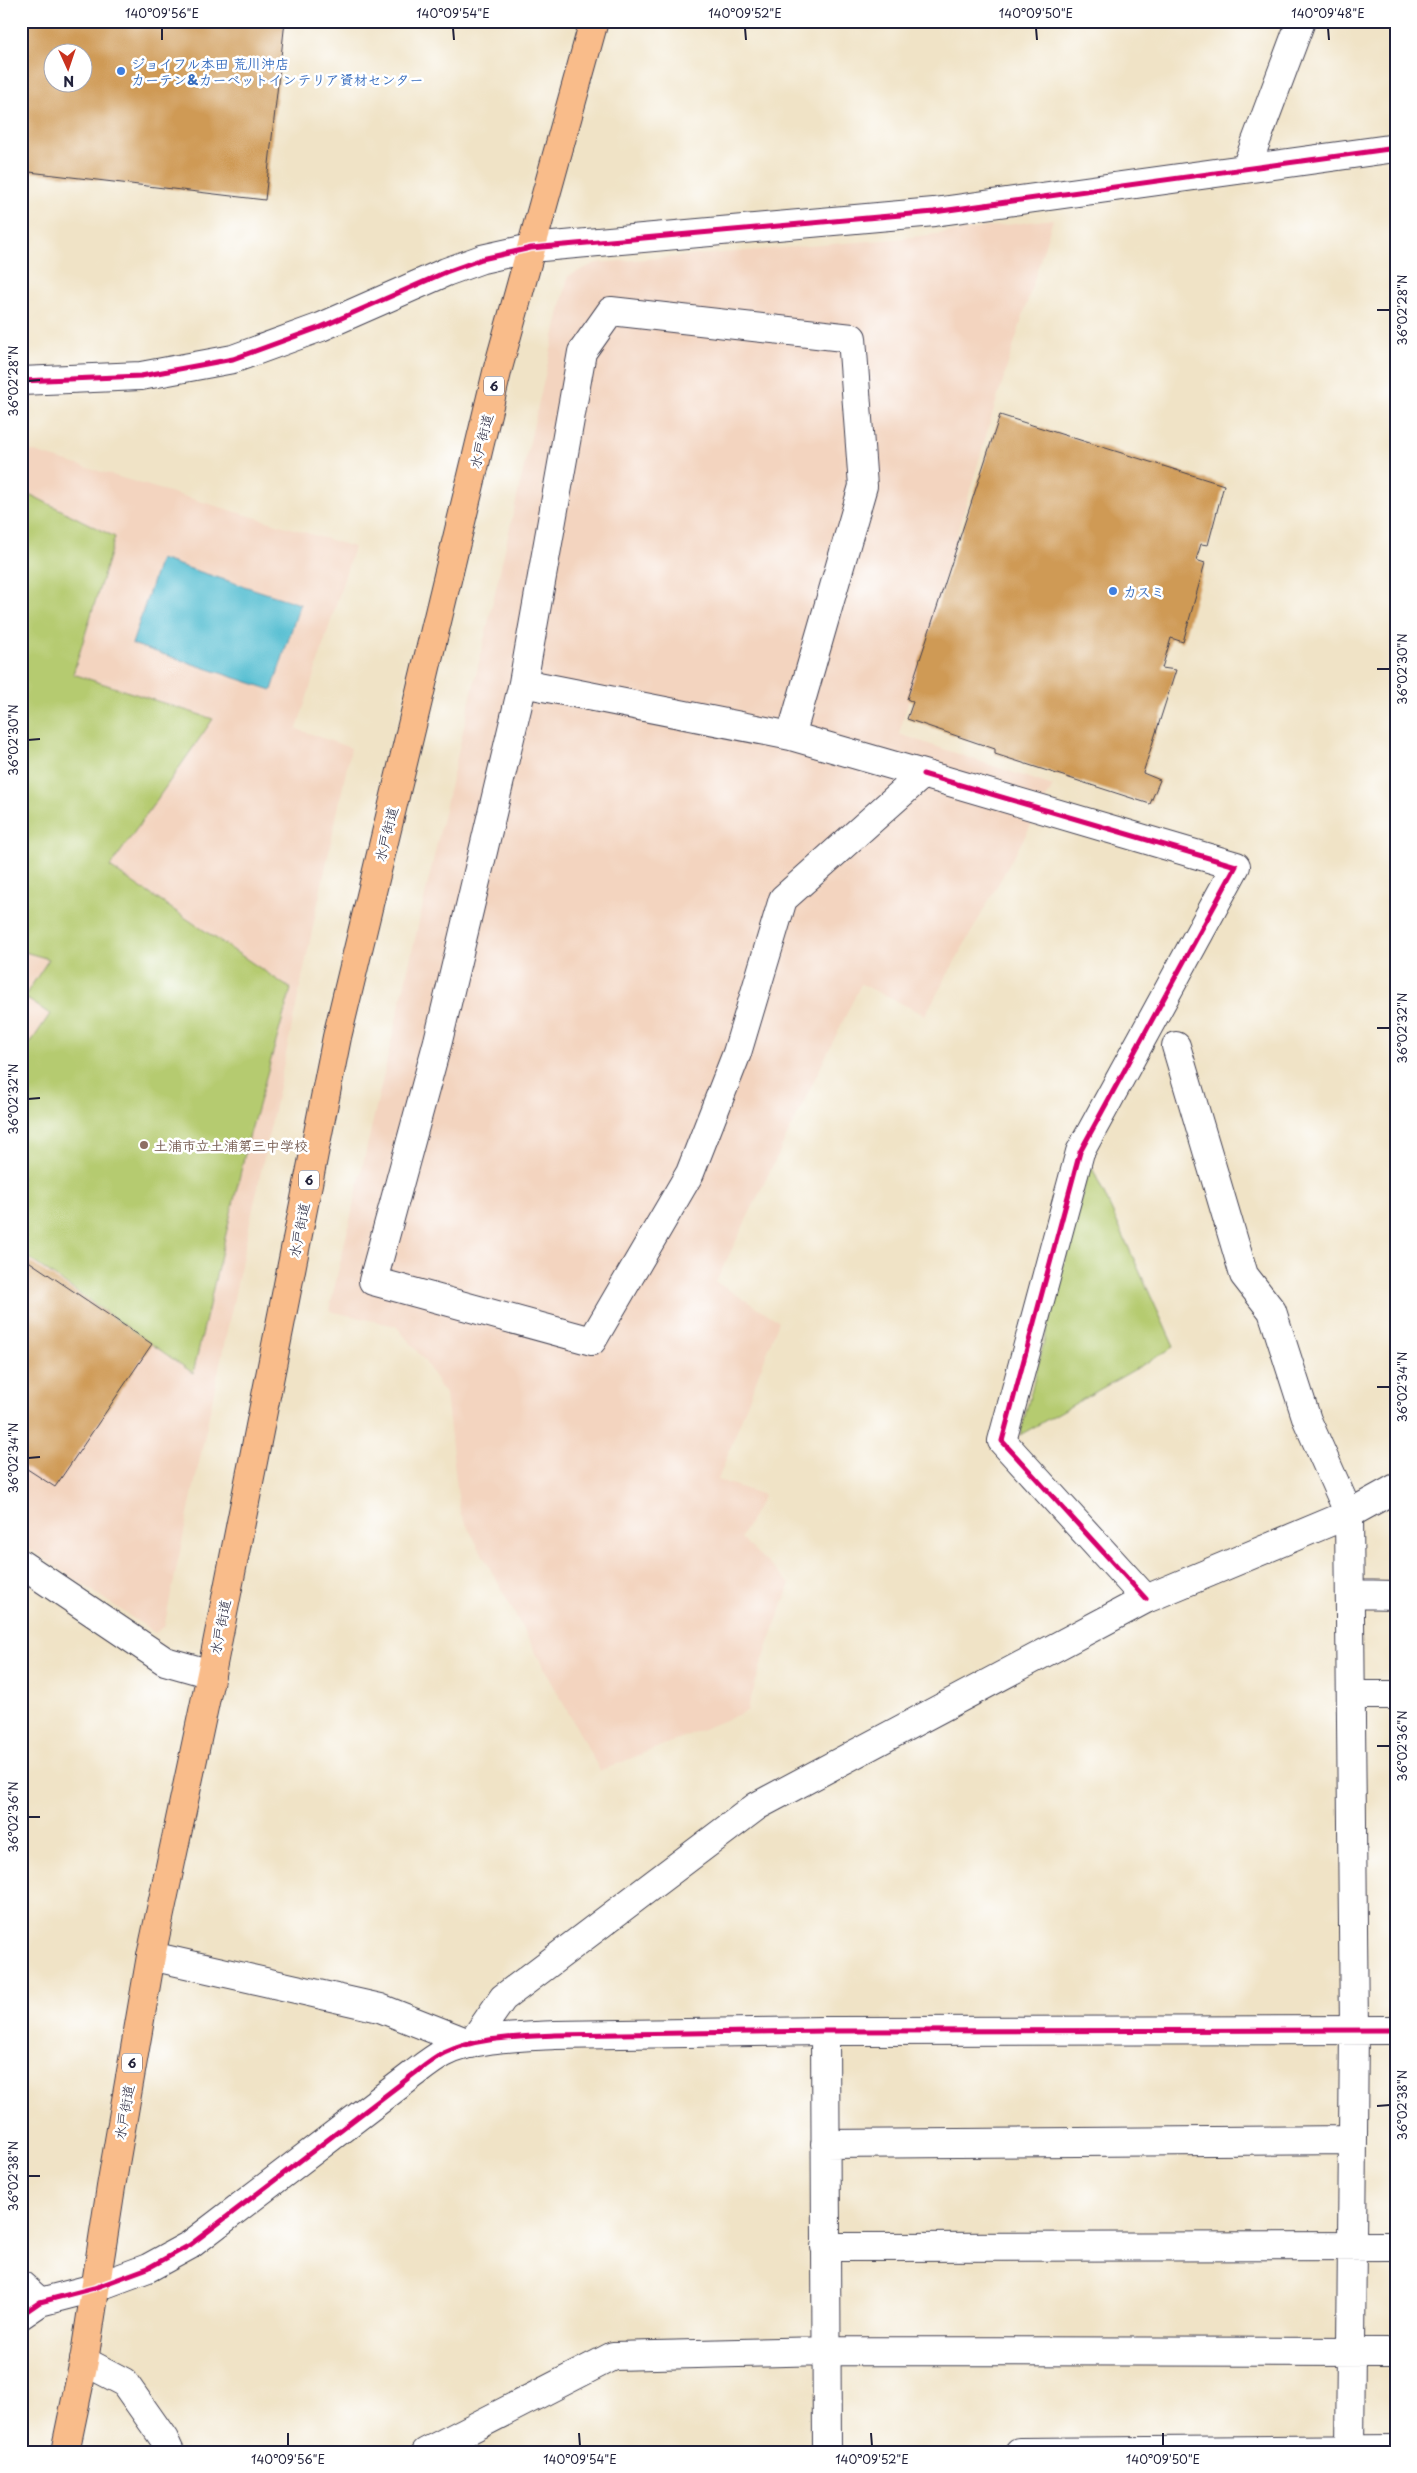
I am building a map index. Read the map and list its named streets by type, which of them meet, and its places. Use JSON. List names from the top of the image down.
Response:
{
  "streets": {
    "highway": ["6", "水戸街道"]
  },
  "places": ["ジョイフル本田 荒川沖店 カーテン&カーペットインテリア資材センター", "カスミ", "土浦市立土浦第三中学校"],
  "north": "bottom",
  "coordinates": [
    "140°09'56\"E",
    "140°09'54\"E",
    "140°09'52\"E",
    "140°09'50\"E",
    "140°09'48\"E",
    "36°02'28\"N",
    "36°02'30\"N",
    "36°02'32\"N",
    "36°02'34\"N",
    "36°02'36\"N",
    "36°02'38\"N"
  ]
}
